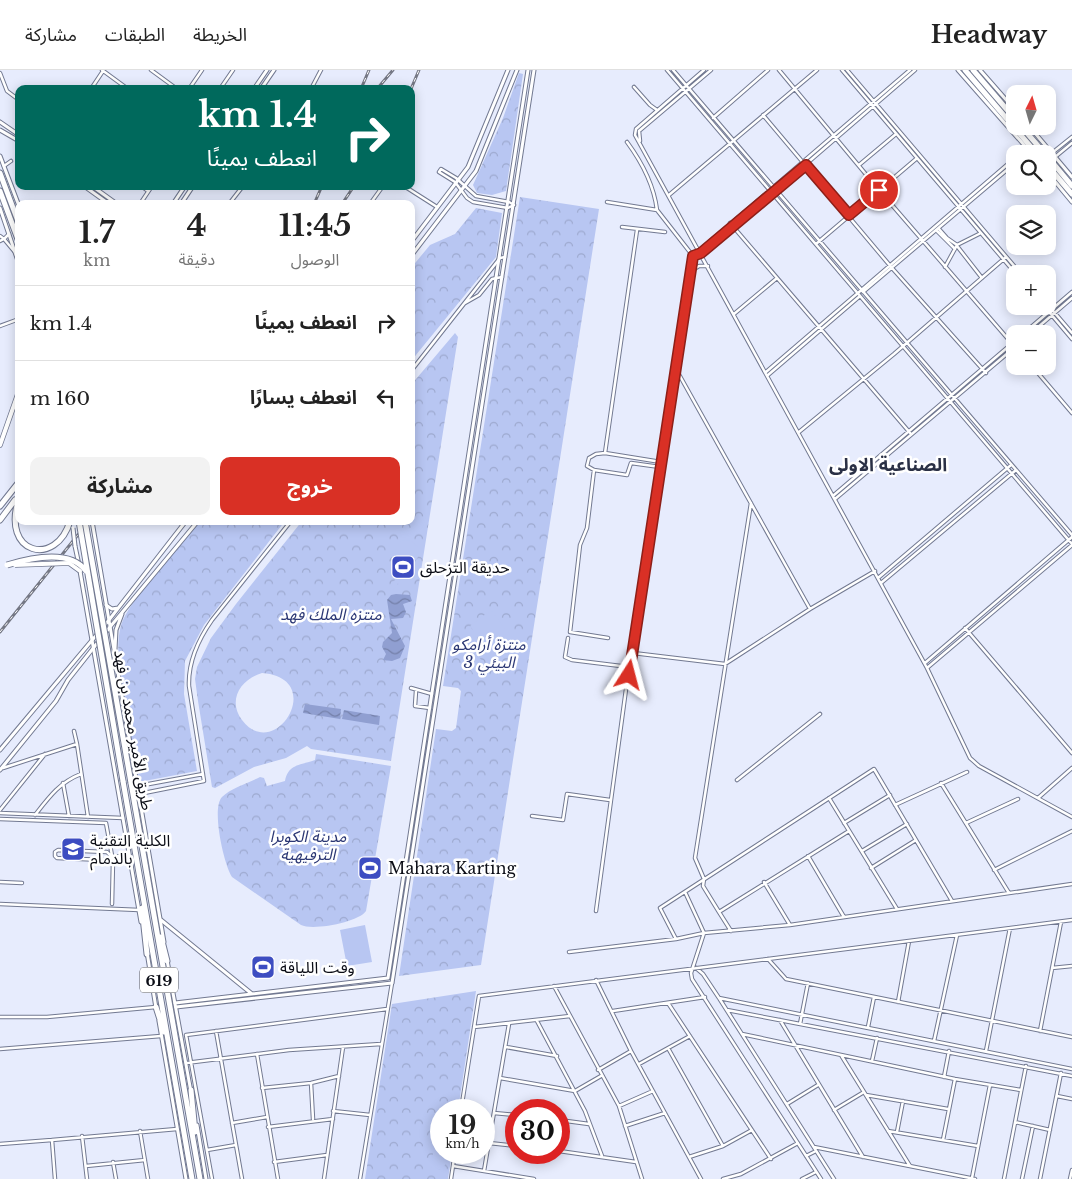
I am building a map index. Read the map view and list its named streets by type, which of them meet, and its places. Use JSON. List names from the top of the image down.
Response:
{
  "streets": {
    "highway": ["طريق الأمير محمد بن فهد", "619"]
  },
  "districts": ["الصناعية الاولى"],
  "parks": ["منتزه الملك فهد", "منتزة أرامكو البيئي 3", "مدينة الكوبرا الترفيهية"],
  "places": {
    "sports": ["حديقة التزحلق", "Mahara Karting", "وقت اللياقة"],
    "school or university": ["الكلية التقنية بالدمام"]
  },
  "north": "top",
  "page": {
    "header": "Headway",
    "nav": ["الخريطة", "الطبقات", "مشاركة"],
    "map_buttons": ["+", "−"],
    "turn": ["1.4 km", "انعطف يمينًا"],
    "eta": [
      "11:45",
      "الوصول",
      "4",
      "دقيقة",
      "1.7",
      "km"
    ],
    "list": [
      {
        "name": "انعطف يمينًا",
        "value": "1.4 km"
      },
      {
        "name": "انعطف يسارًا",
        "value": "160 m"
      }
    ],
    "buttons": ["خروج", "مشاركة"],
    "speed": "19 km/h",
    "limit": "30"
  }
}
